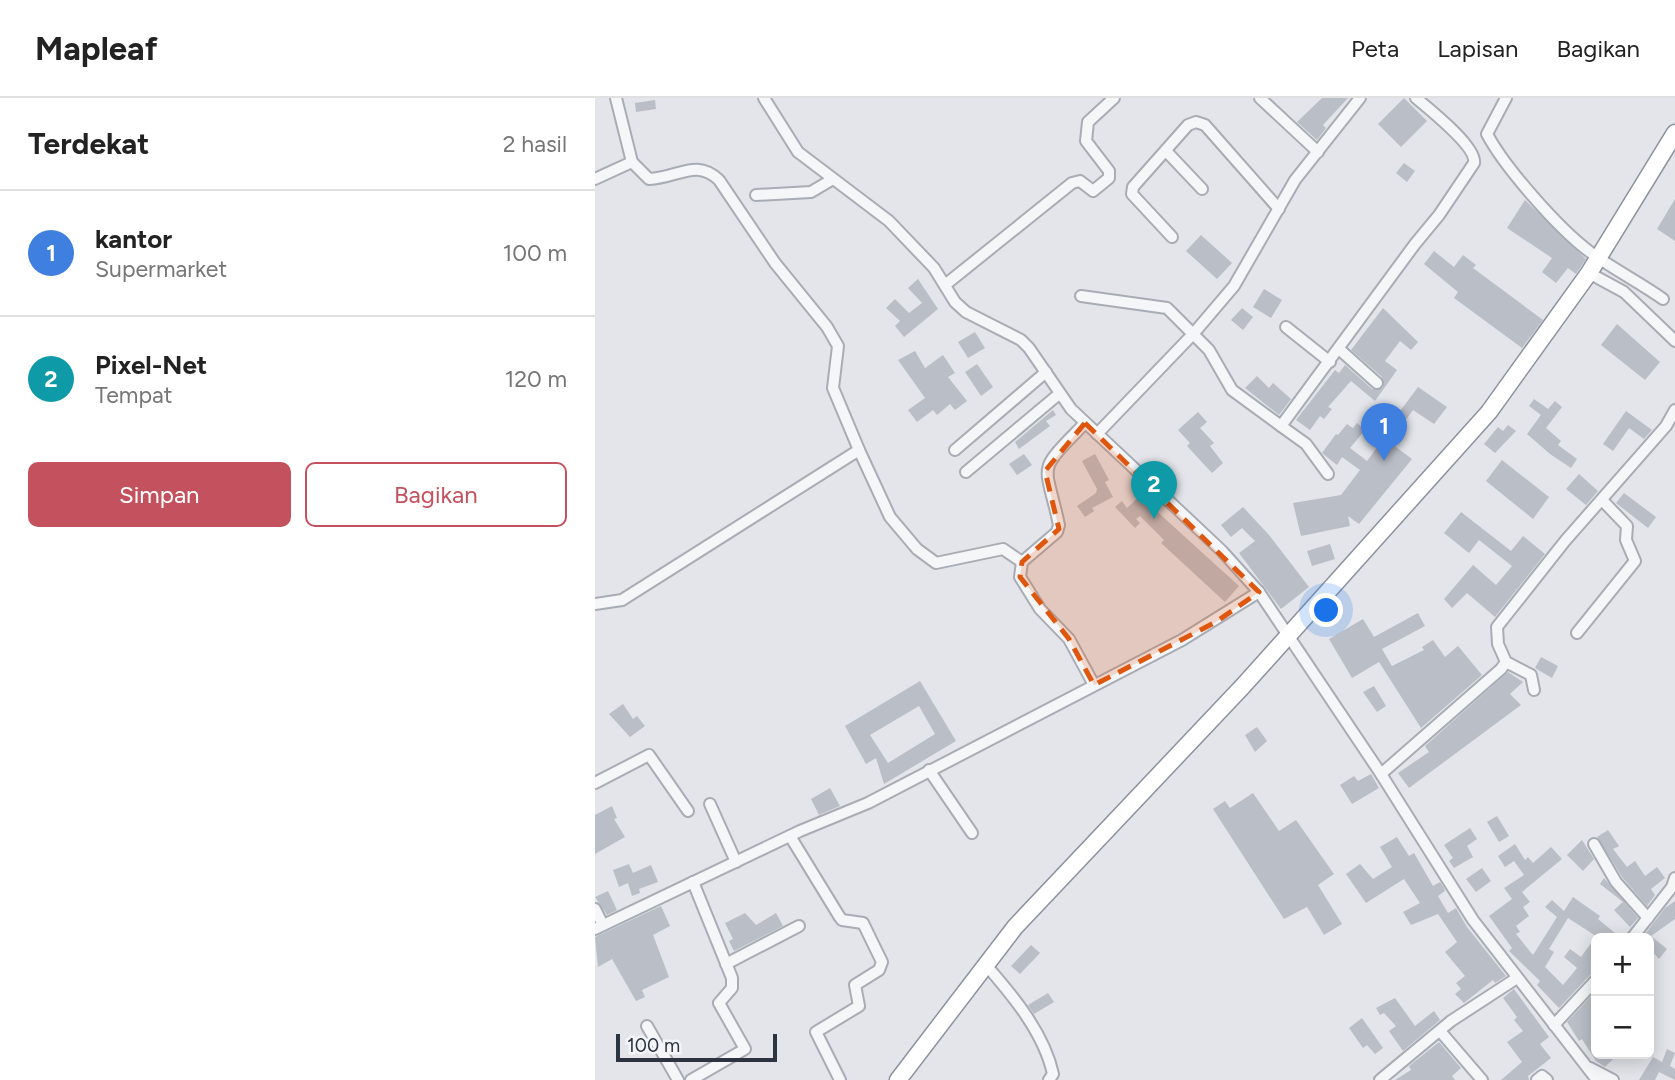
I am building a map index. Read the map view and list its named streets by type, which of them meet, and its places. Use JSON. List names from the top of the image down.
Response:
{
  "scale_bar": "100 m",
  "page": {
    "header": "Mapleaf",
    "nav": ["Peta", "Lapisan", "Bagikan"],
    "heading": ["Terdekat", "2 hasil"],
    "list": [
      {
        "mark": "1",
        "name": "kantor",
        "note": "Supermarket",
        "value": "100 m"
      },
      {
        "mark": "2",
        "name": "Pixel-Net",
        "note": "Tempat",
        "value": "120 m"
      }
    ],
    "pins": ["1", "2"],
    "buttons": ["Simpan", "Bagikan"],
    "map_buttons": ["+", "−"],
    "scale": "100 m"
  }
}
